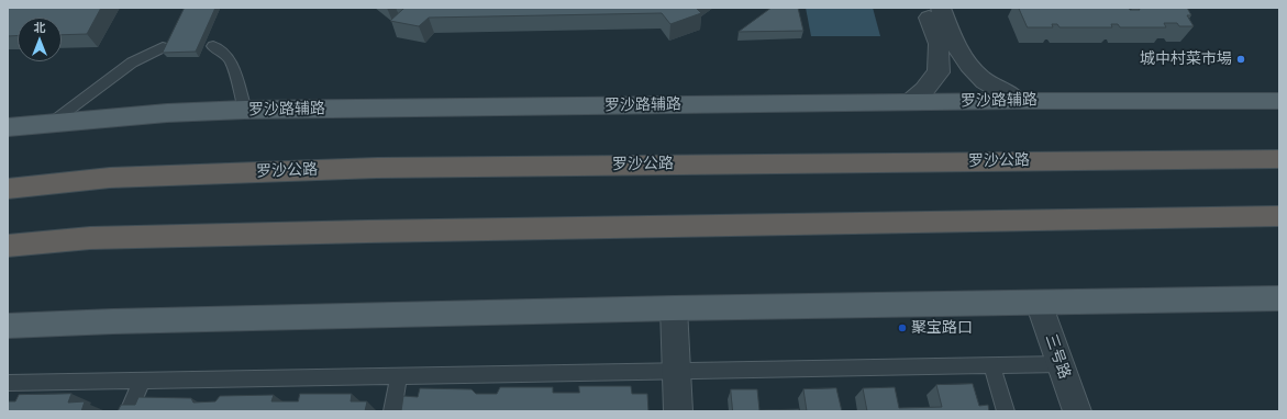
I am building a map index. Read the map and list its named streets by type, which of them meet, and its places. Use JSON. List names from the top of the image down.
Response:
{
  "streets": {
    "highway": ["罗沙公路"],
    "main road": ["罗沙路辅路"],
    "street": ["三号路"]
  },
  "places": ["城中村菜市場", "聚宝路口"],
  "north": "top"
}
